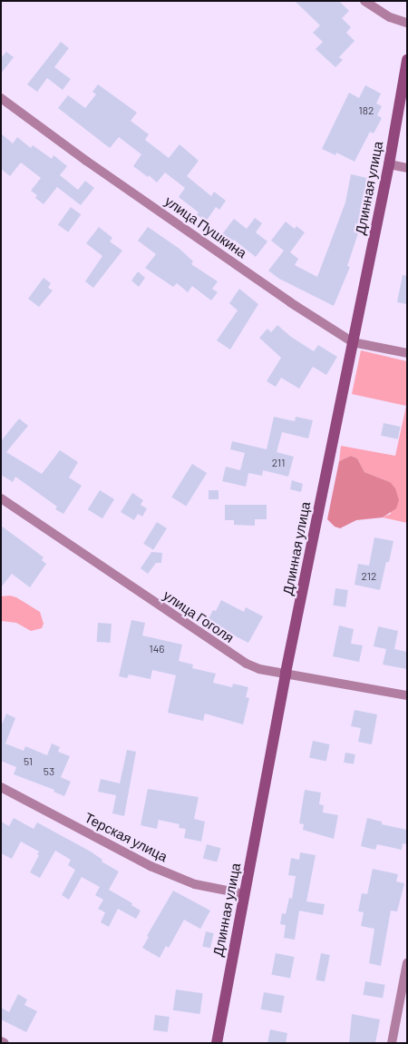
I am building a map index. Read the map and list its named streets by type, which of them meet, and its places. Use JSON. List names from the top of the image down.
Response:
{
  "streets": {
    "street": [
      "Длинная улица",
      "улица Пушкина",
      "улица Гоголя",
      "Терская улица"
    ]
  },
  "crossings": [
    ["Длинная улица", "улица Пушкина"],
    ["Длинная улица", "улица Гоголя"],
    ["Длинная улица", "Терская улица"]
  ],
  "house_numbers": [
    "182",
    "211",
    "212",
    "146",
    "51",
    "53"
  ]
}
